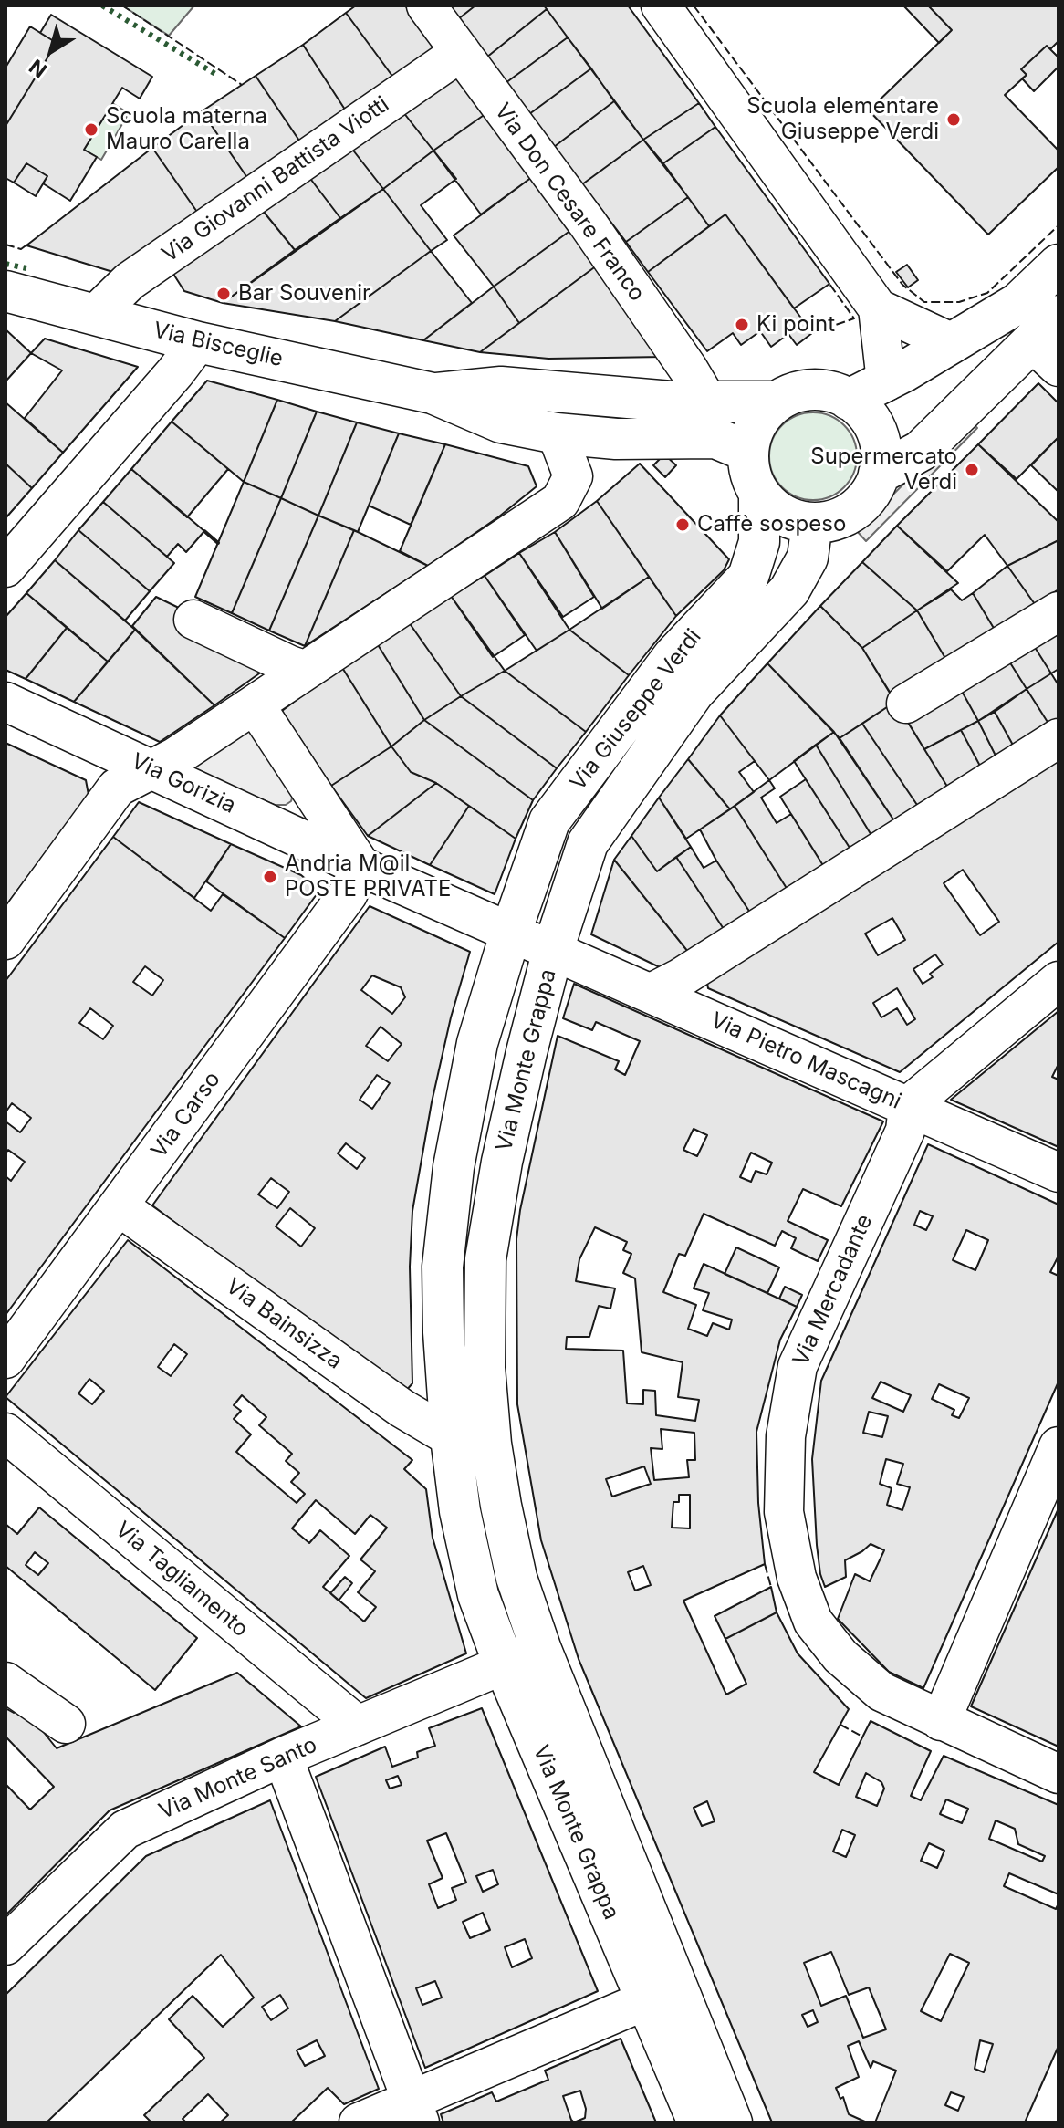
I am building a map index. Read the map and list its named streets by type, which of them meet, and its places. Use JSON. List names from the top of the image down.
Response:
{
  "streets": {
    "main road": ["Via Bisceglie", "Via Giuseppe Verdi", "Via Monte Grappa"],
    "street": [
      "Via Giovanni Battista Viotti",
      "Via Don Cesare Franco",
      "Via Gorizia",
      "Via Pietro Mascagni",
      "Via Carso",
      "Via Mercadante",
      "Via Bainsizza",
      "Via Tagliamento",
      "Via Monte Santo"
    ]
  },
  "crossings": [
    ["Via Giovanni Battista Viotti", "Via Don Cesare Franco"],
    ["Via Giovanni Battista Viotti", "Via Bisceglie"],
    ["Via Don Cesare Franco", "Via Bisceglie"],
    ["Via Bisceglie", "Via Giuseppe Verdi"],
    ["Via Giuseppe Verdi", "Via Gorizia"],
    ["Via Giuseppe Verdi", "Via Monte Grappa"],
    ["Via Giuseppe Verdi", "Via Pietro Mascagni"],
    ["Via Gorizia", "Via Monte Grappa"],
    ["Via Gorizia", "Via Carso"],
    ["Via Monte Grappa", "Via Pietro Mascagni"],
    ["Via Monte Grappa", "Via Bainsizza"],
    ["Via Monte Grappa", "Via Monte Santo"],
    ["Via Pietro Mascagni", "Via Mercadante"],
    ["Via Carso", "Via Bainsizza"],
    ["Via Tagliamento", "Via Monte Santo"]
  ],
  "places": [
    "Scuola elementare Giuseppe Verdi",
    "Scuola materna Mauro Carella",
    "Bar Souvenir",
    "Ki point",
    "Supermercato Verdi",
    "Caffè sospeso",
    "Andria M@il POSTE PRIVATE"
  ],
  "north": "bottom left"
}
